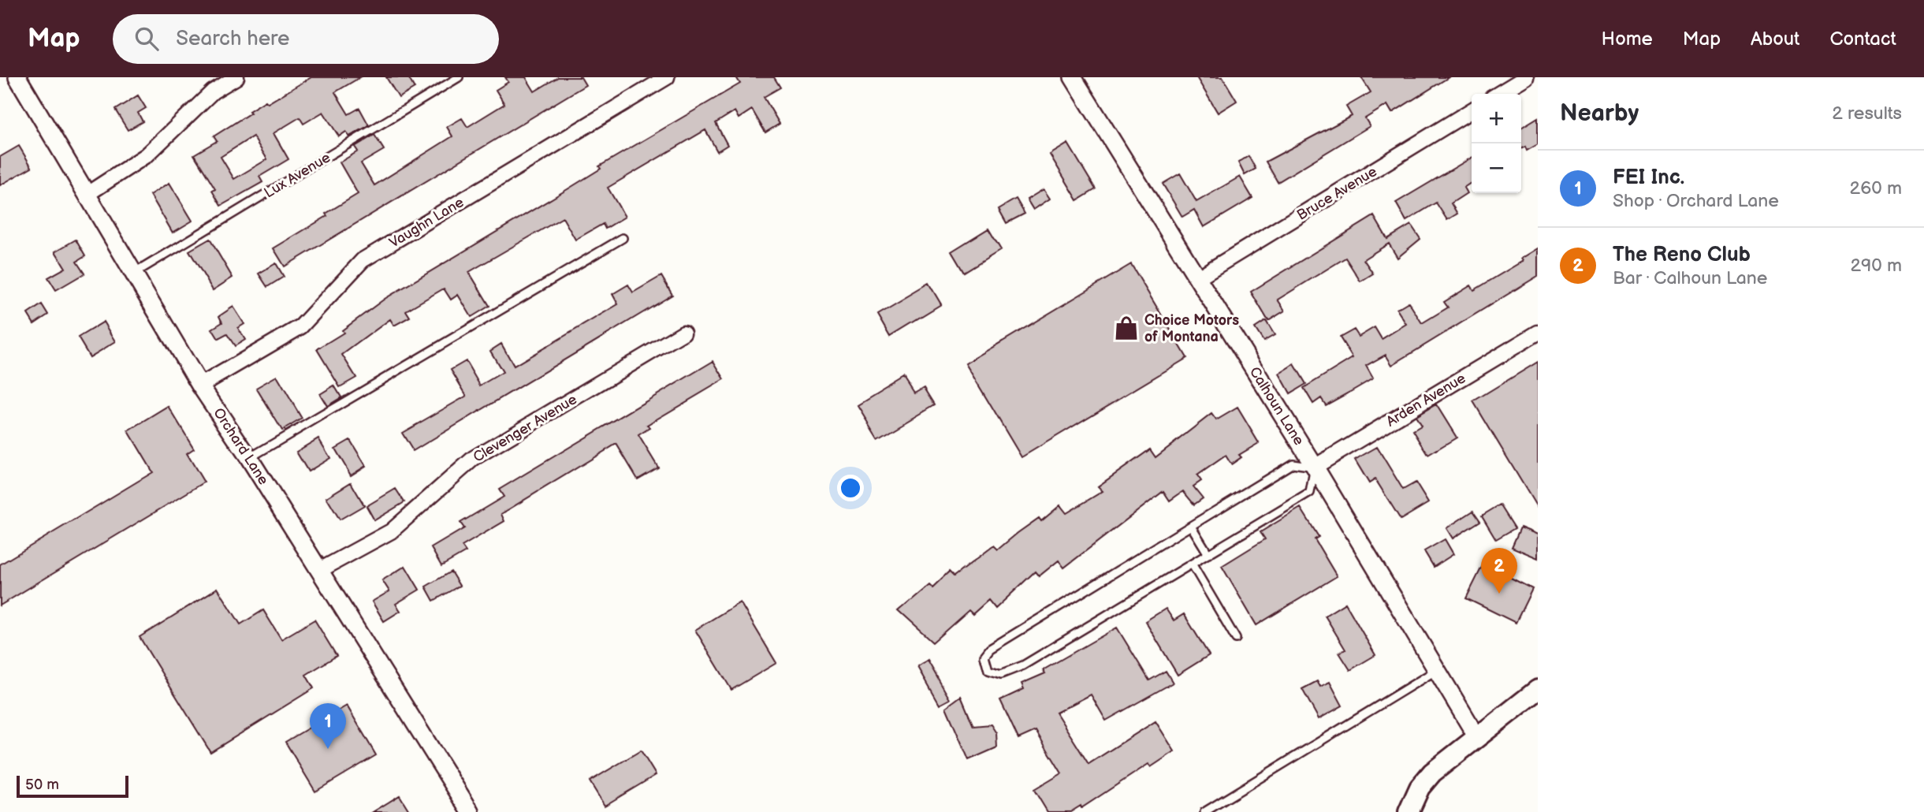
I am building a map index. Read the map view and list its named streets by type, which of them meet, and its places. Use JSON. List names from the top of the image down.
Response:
{
  "streets": {
    "street": [
      "Bruce Avenue",
      "Vaughn Lane",
      "Arden Avenue",
      "Calhoun Lane",
      "Clevenger Avenue",
      "Orchard Lane"
    ],
    "lane": ["Lux Avenue"]
  },
  "crossings": [
    ["Lux Avenue", "Orchard Lane"],
    ["Bruce Avenue", "Calhoun Lane"],
    ["Vaughn Lane", "Orchard Lane"],
    ["Arden Avenue", "Calhoun Lane"],
    ["Clevenger Avenue", "Orchard Lane"]
  ],
  "places": {
    "shop": ["Choice Motors of Montana"]
  },
  "scale_bar": "50 m",
  "page": {
    "header": "Map",
    "search": "Search here",
    "nav": [
      "Home",
      "Map",
      "About",
      "Contact"
    ],
    "heading": ["Nearby", "2 results"],
    "map_buttons": ["+", "−"],
    "list": [
      {
        "mark": "1",
        "name": "FEI Inc.",
        "note": "Shop · Orchard Lane",
        "value": "260 m"
      },
      {
        "mark": "2",
        "name": "The Reno Club",
        "note": "Bar · Calhoun Lane",
        "value": "290 m"
      }
    ],
    "pins": ["2", "1"],
    "scale": "50 m"
  }
}
